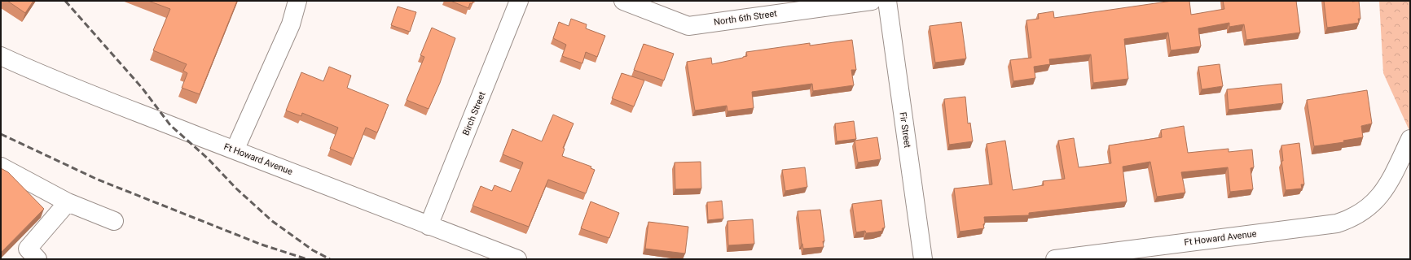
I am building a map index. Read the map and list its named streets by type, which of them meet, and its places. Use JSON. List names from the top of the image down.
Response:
{
  "streets": {
    "street": [
      "North 6th Street",
      "Birch Street",
      "Fir Street",
      "Ft Howard Avenue"
    ]
  },
  "crossings": [
    ["Birch Street", "Ft Howard Avenue"]
  ]
}
